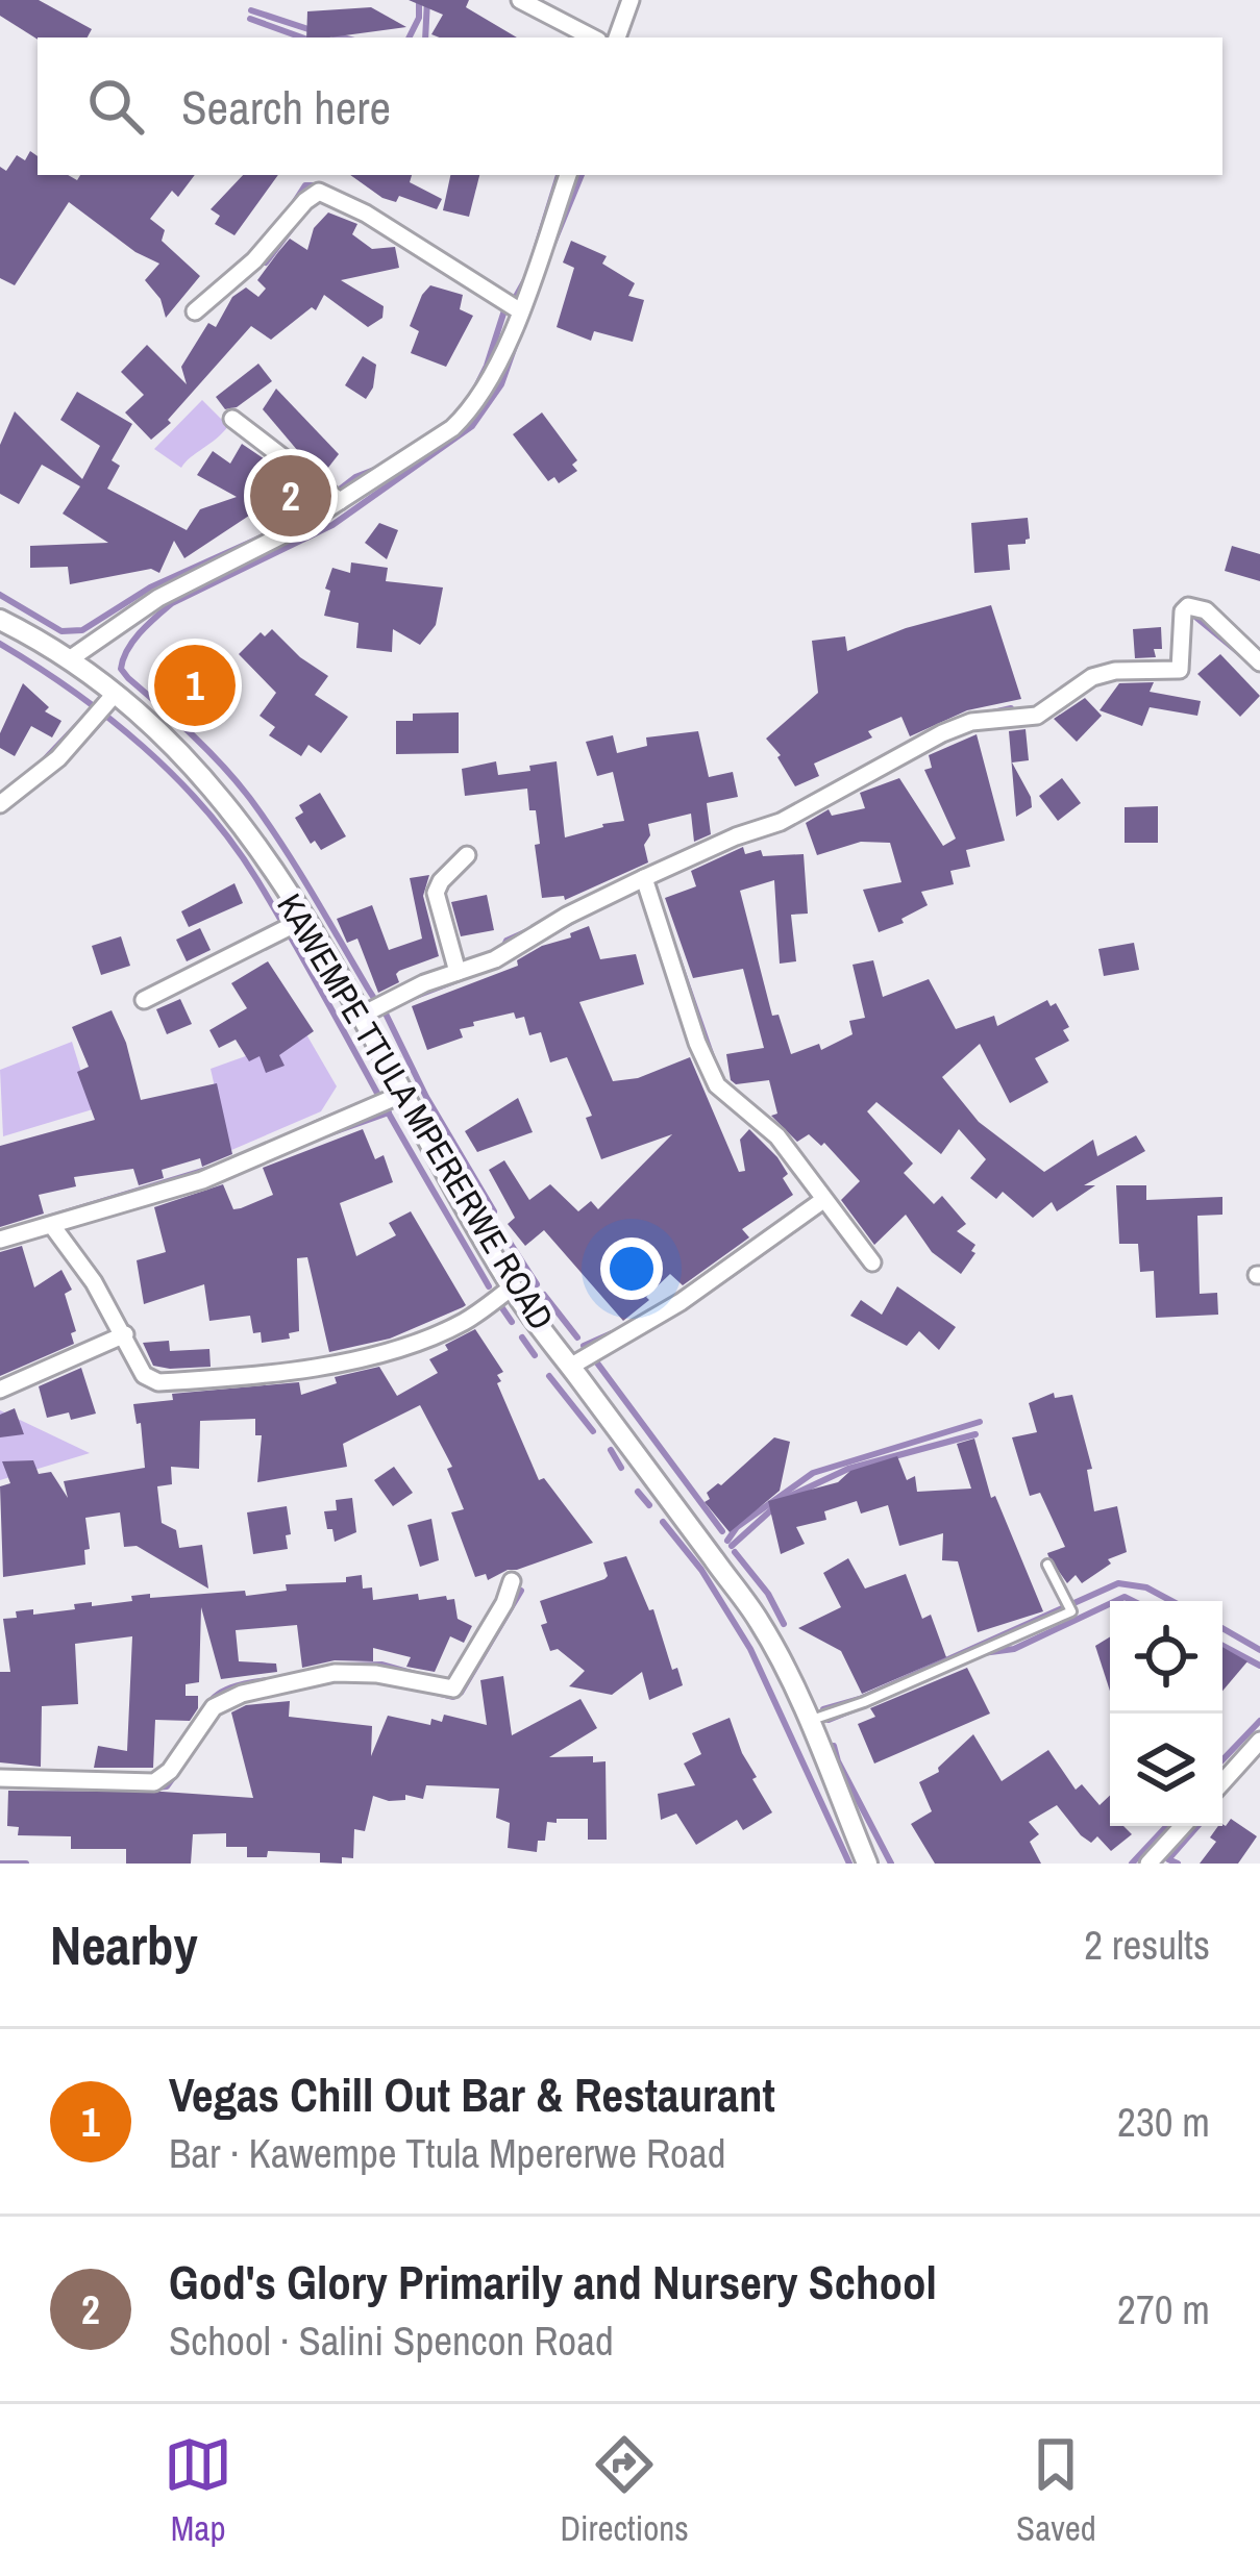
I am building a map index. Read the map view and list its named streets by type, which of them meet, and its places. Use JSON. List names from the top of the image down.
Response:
{
  "streets": {
    "street": ["KAWEMPE TTULA MPERERWE ROAD"]
  },
  "page": {
    "search": "Search here",
    "pins": ["2", "1"],
    "heading": ["Nearby", "2 results"],
    "list": [
      {
        "mark": "1",
        "name": "Vegas Chill Out Bar & Restaurant",
        "note": "Bar · Kawempe Ttula Mpererwe Road",
        "value": "230 m"
      },
      {
        "mark": "2",
        "name": "God's Glory Primarily and Nursery School",
        "note": "School · Salini Spencon Road",
        "value": "270 m"
      }
    ],
    "nav": ["Map", "Directions", "Saved"]
  }
}
